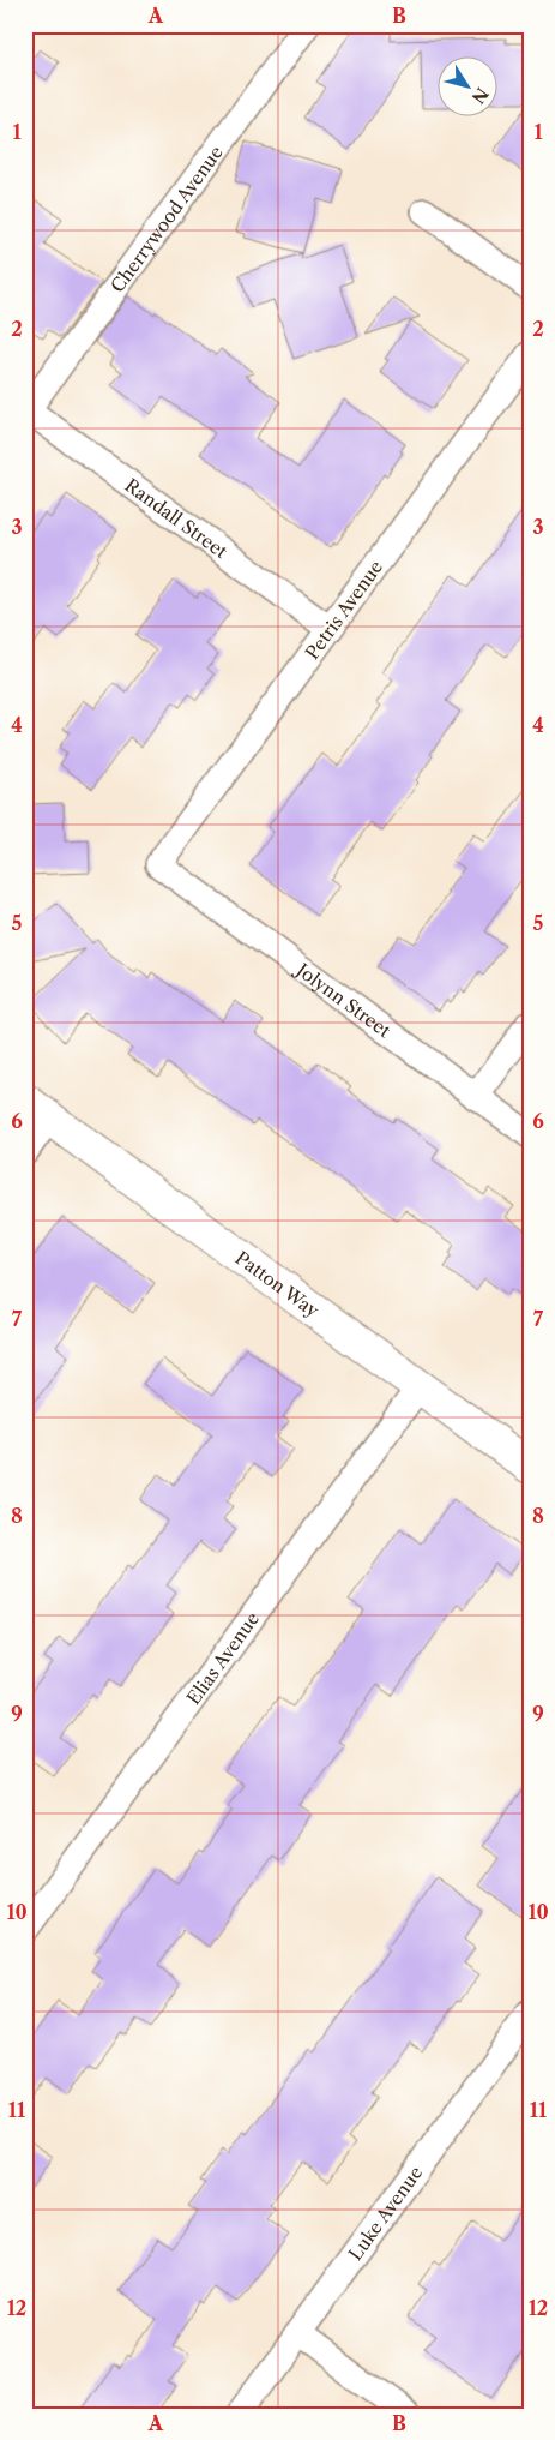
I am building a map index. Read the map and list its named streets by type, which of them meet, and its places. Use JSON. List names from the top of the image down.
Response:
{
  "streets": {
    "street": [
      "Cherrywood Avenue",
      "Randall Street",
      "Petris Avenue",
      "Jolynn Street",
      "Patton Way",
      "Elias Avenue",
      "Luke Avenue"
    ]
  },
  "crossings": [
    ["Cherrywood Avenue", "Randall Street"],
    ["Randall Street", "Petris Avenue"],
    ["Petris Avenue", "Jolynn Street"],
    ["Patton Way", "Elias Avenue"]
  ],
  "north": "bottom right",
  "grid": {
    "columns": ["A", "B"],
    "rows": [
      "1",
      "2",
      "3",
      "4",
      "5",
      "6",
      "7",
      "8",
      "9",
      "10",
      "11",
      "12"
    ]
  }
}
